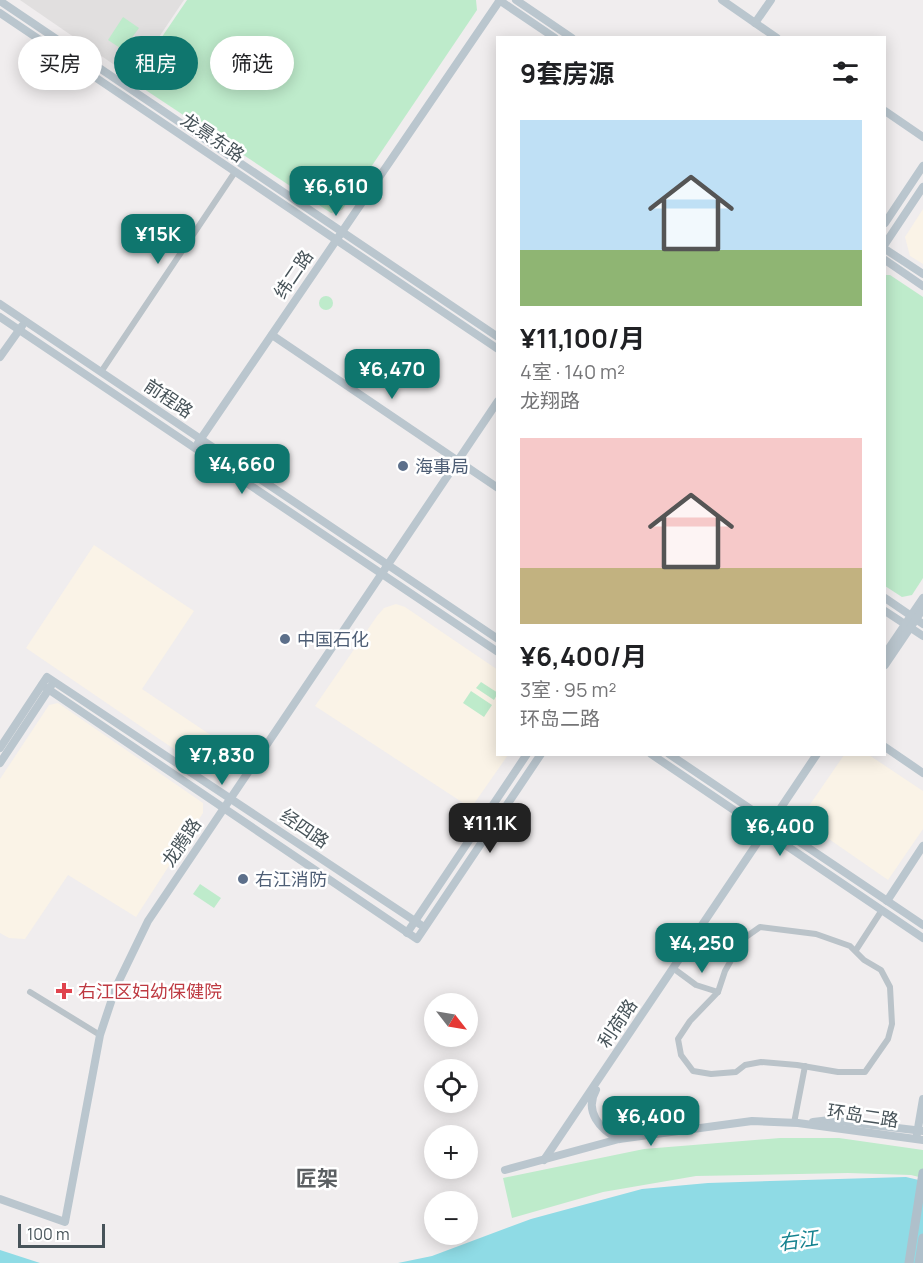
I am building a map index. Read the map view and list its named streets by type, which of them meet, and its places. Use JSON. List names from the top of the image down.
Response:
{
  "streets": {
    "main road": [
      "龙景东路",
      "纬二路",
      "前程路",
      "经四路",
      "龙腾路",
      "利荷路",
      "环岛二路"
    ]
  },
  "crossings": [
    ["龙景东路", "纬二路"],
    ["纬二路", "前程路"],
    ["前程路", "龙腾路"],
    ["经四路", "龙腾路"],
    ["利荷路", "环岛二路"]
  ],
  "districts": ["匠架"],
  "water": ["右江"],
  "places": {
    "other": ["海事局", "中国石化", "右江消防"],
    "health": ["右江区妇幼保健院"]
  },
  "scale_bar": "100 m",
  "north": "bottom right",
  "page": {
    "chip": ["买房", "租房", "筛选"],
    "heading": "9套房源",
    "list": [
      {
        "name": "¥11,100/月",
        "note": "4室 · 140 m² · 龙翔路"
      },
      {
        "name": "¥6,400/月",
        "note": "3室 · 95 m² · 环岛二路"
      }
    ],
    "price": [
      "¥6,610",
      "¥15K",
      "¥6,470",
      "¥4,660",
      "¥7,830",
      "¥11.1K",
      "¥6,400",
      "¥4,250",
      "¥6,400"
    ],
    "map_buttons": ["+", "−"],
    "scale": "100 m"
  }
}
